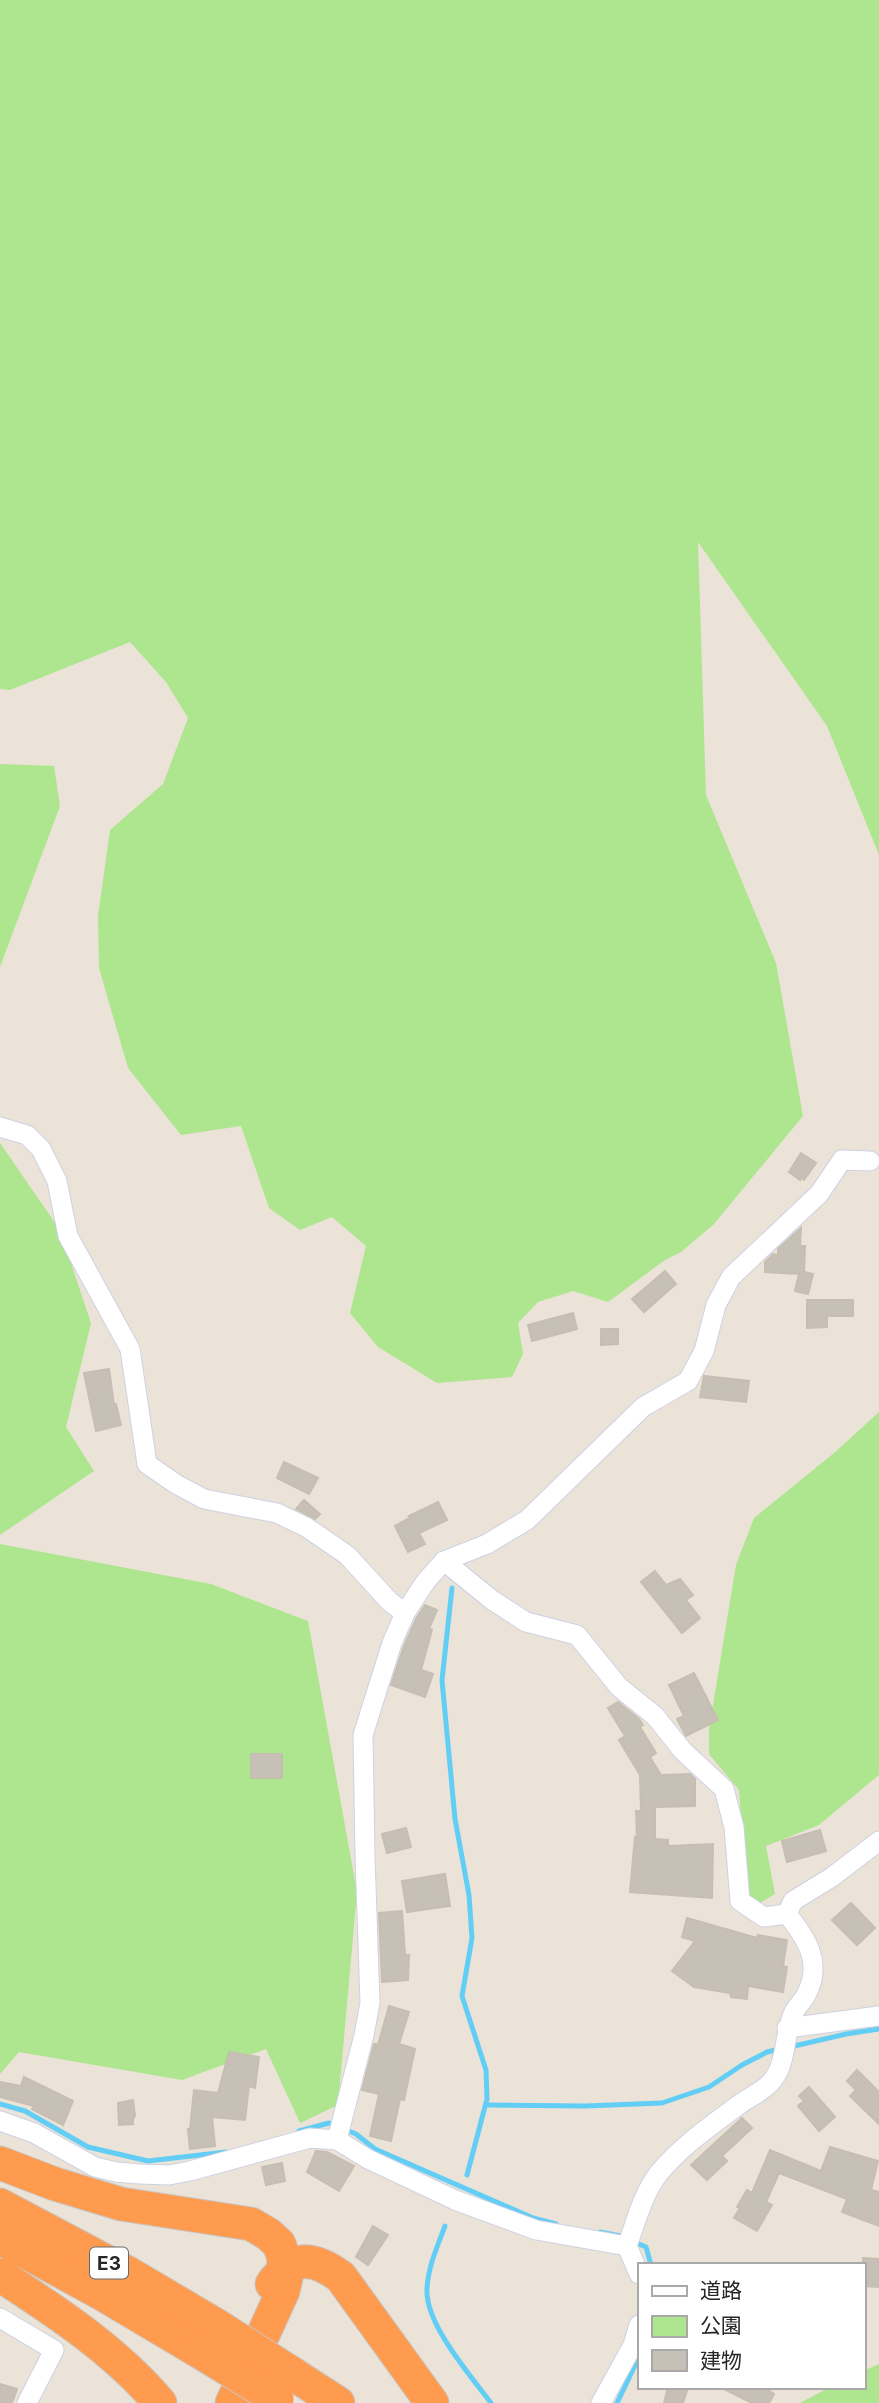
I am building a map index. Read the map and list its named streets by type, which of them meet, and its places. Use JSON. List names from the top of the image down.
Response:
{
  "streets": {
    "highway": ["E3"]
  },
  "legend": ["道路", "公園", "建物"]
}
